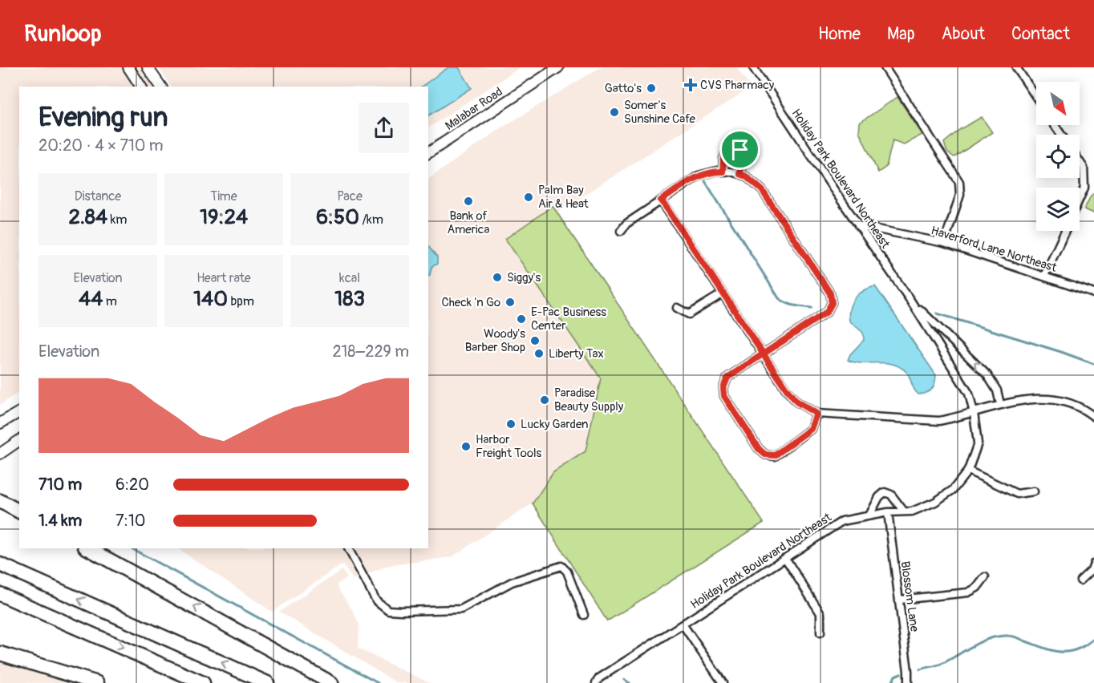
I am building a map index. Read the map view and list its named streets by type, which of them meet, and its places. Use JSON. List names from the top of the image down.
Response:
{
  "streets": {
    "main road": ["Malabar Road"],
    "street": ["Holiday Park Boulevard Northeast", "Haverford Lane Northeast", "Blossom Lane"]
  },
  "crossings": [
    ["Holiday Park Boulevard Northeast", "Haverford Lane Northeast"],
    ["Holiday Park Boulevard Northeast", "Blossom Lane"]
  ],
  "places": {
    "health": ["CVS Pharmacy"],
    "other": [
      "Gatto's",
      "Somer's Sunshine Cafe",
      "Palm Bay Air & Heat",
      "Bank of America",
      "Siggy's",
      "Check 'n Go",
      "E-Pac Business Center",
      "Woody's Barber Shop",
      "Liberty Tax",
      "Paradise Beauty Supply",
      "Lucky Garden",
      "Harbor Freight Tools"
    ]
  },
  "north": "bottom right",
  "page": {
    "header": "Runloop",
    "nav": [
      "Home",
      "Map",
      "About",
      "Contact"
    ],
    "heading": ["Evening run", "20:20 · 4 × 710 m"],
    "stats": [
      ["Distance", "2.84 km"],
      ["Time", "19:24"],
      ["Pace", "6:50 /km"],
      ["Elevation", "44 m"],
      ["Heart rate", "140 bpm"],
      ["kcal", "183"]
    ],
    "chart": ["Elevation", "218–229 m"],
    "list": [
      {
        "name": "710 m",
        "note": "6:20"
      },
      {
        "name": "1.4 km",
        "note": "7:10"
      }
    ]
  }
}
